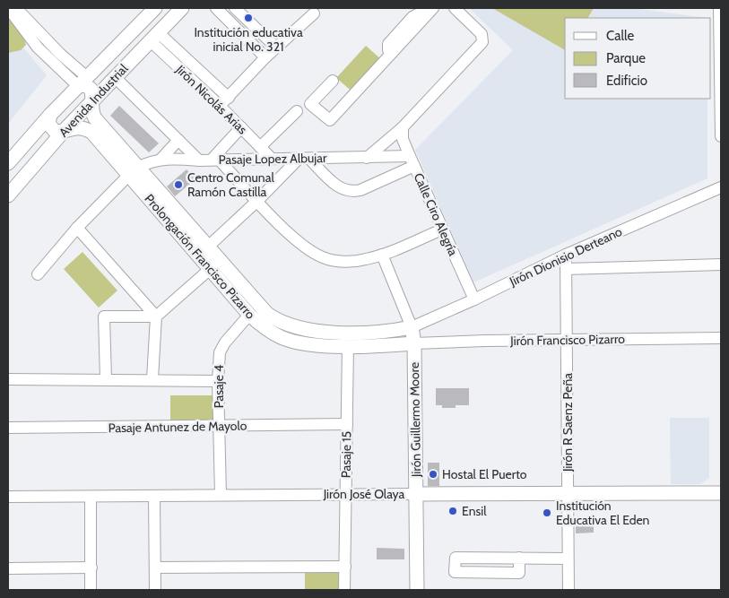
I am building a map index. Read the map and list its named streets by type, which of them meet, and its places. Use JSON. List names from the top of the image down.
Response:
{
  "streets": {
    "main road": [
      "Avenida Industrial",
      "Prolongación Francisco Pizarro",
      "Jirón Guillermo Moore",
      "Jirón José Olaya"
    ],
    "street": [
      "Jirón Nicolás Arias",
      "Pasaje Lopez Albujar",
      "Calle Ciro Alegría",
      "Jirón Dionisio Derteano",
      "Jirón Francisco Pizarro",
      "Pasaje 4",
      "Jirón R Saenz Peña",
      "Pasaje Antunez de Mayolo",
      "Pasaje 15"
    ]
  },
  "crossings": [
    ["Jirón Nicolás Arias", "Avenida Industrial"],
    ["Jirón Nicolás Arias", "Pasaje Lopez Albujar"],
    ["Avenida Industrial", "Prolongación Francisco Pizarro"],
    ["Pasaje Lopez Albujar", "Calle Ciro Alegría"],
    ["Pasaje Lopez Albujar", "Prolongación Francisco Pizarro"],
    ["Calle Ciro Alegría", "Jirón Dionisio Derteano"],
    ["Prolongación Francisco Pizarro", "Jirón Dionisio Derteano"],
    ["Prolongación Francisco Pizarro", "Jirón Francisco Pizarro"],
    ["Prolongación Francisco Pizarro", "Pasaje 4"],
    ["Prolongación Francisco Pizarro", "Jirón Guillermo Moore"],
    ["Prolongación Francisco Pizarro", "Pasaje 15"],
    ["Jirón Dionisio Derteano", "Jirón Guillermo Moore"],
    ["Jirón Dionisio Derteano", "Jirón R Saenz Peña"],
    ["Jirón Francisco Pizarro", "Jirón Guillermo Moore"],
    ["Jirón Francisco Pizarro", "Jirón R Saenz Peña"],
    ["Pasaje 4", "Pasaje Antunez de Mayolo"],
    ["Pasaje 4", "Jirón José Olaya"],
    ["Jirón Guillermo Moore", "Jirón José Olaya"],
    ["Jirón R Saenz Peña", "Jirón José Olaya"],
    ["Pasaje Antunez de Mayolo", "Pasaje 15"],
    ["Pasaje 15", "Jirón José Olaya"]
  ],
  "places": [
    "Institución educativa inicial No. 321",
    "Centro Comunal Ramón Castilla",
    "Hostal El Puerto",
    "Ensil",
    "Institución Educativa El Eden"
  ],
  "legend": ["Calle", "Parque", "Edificio"]
}
